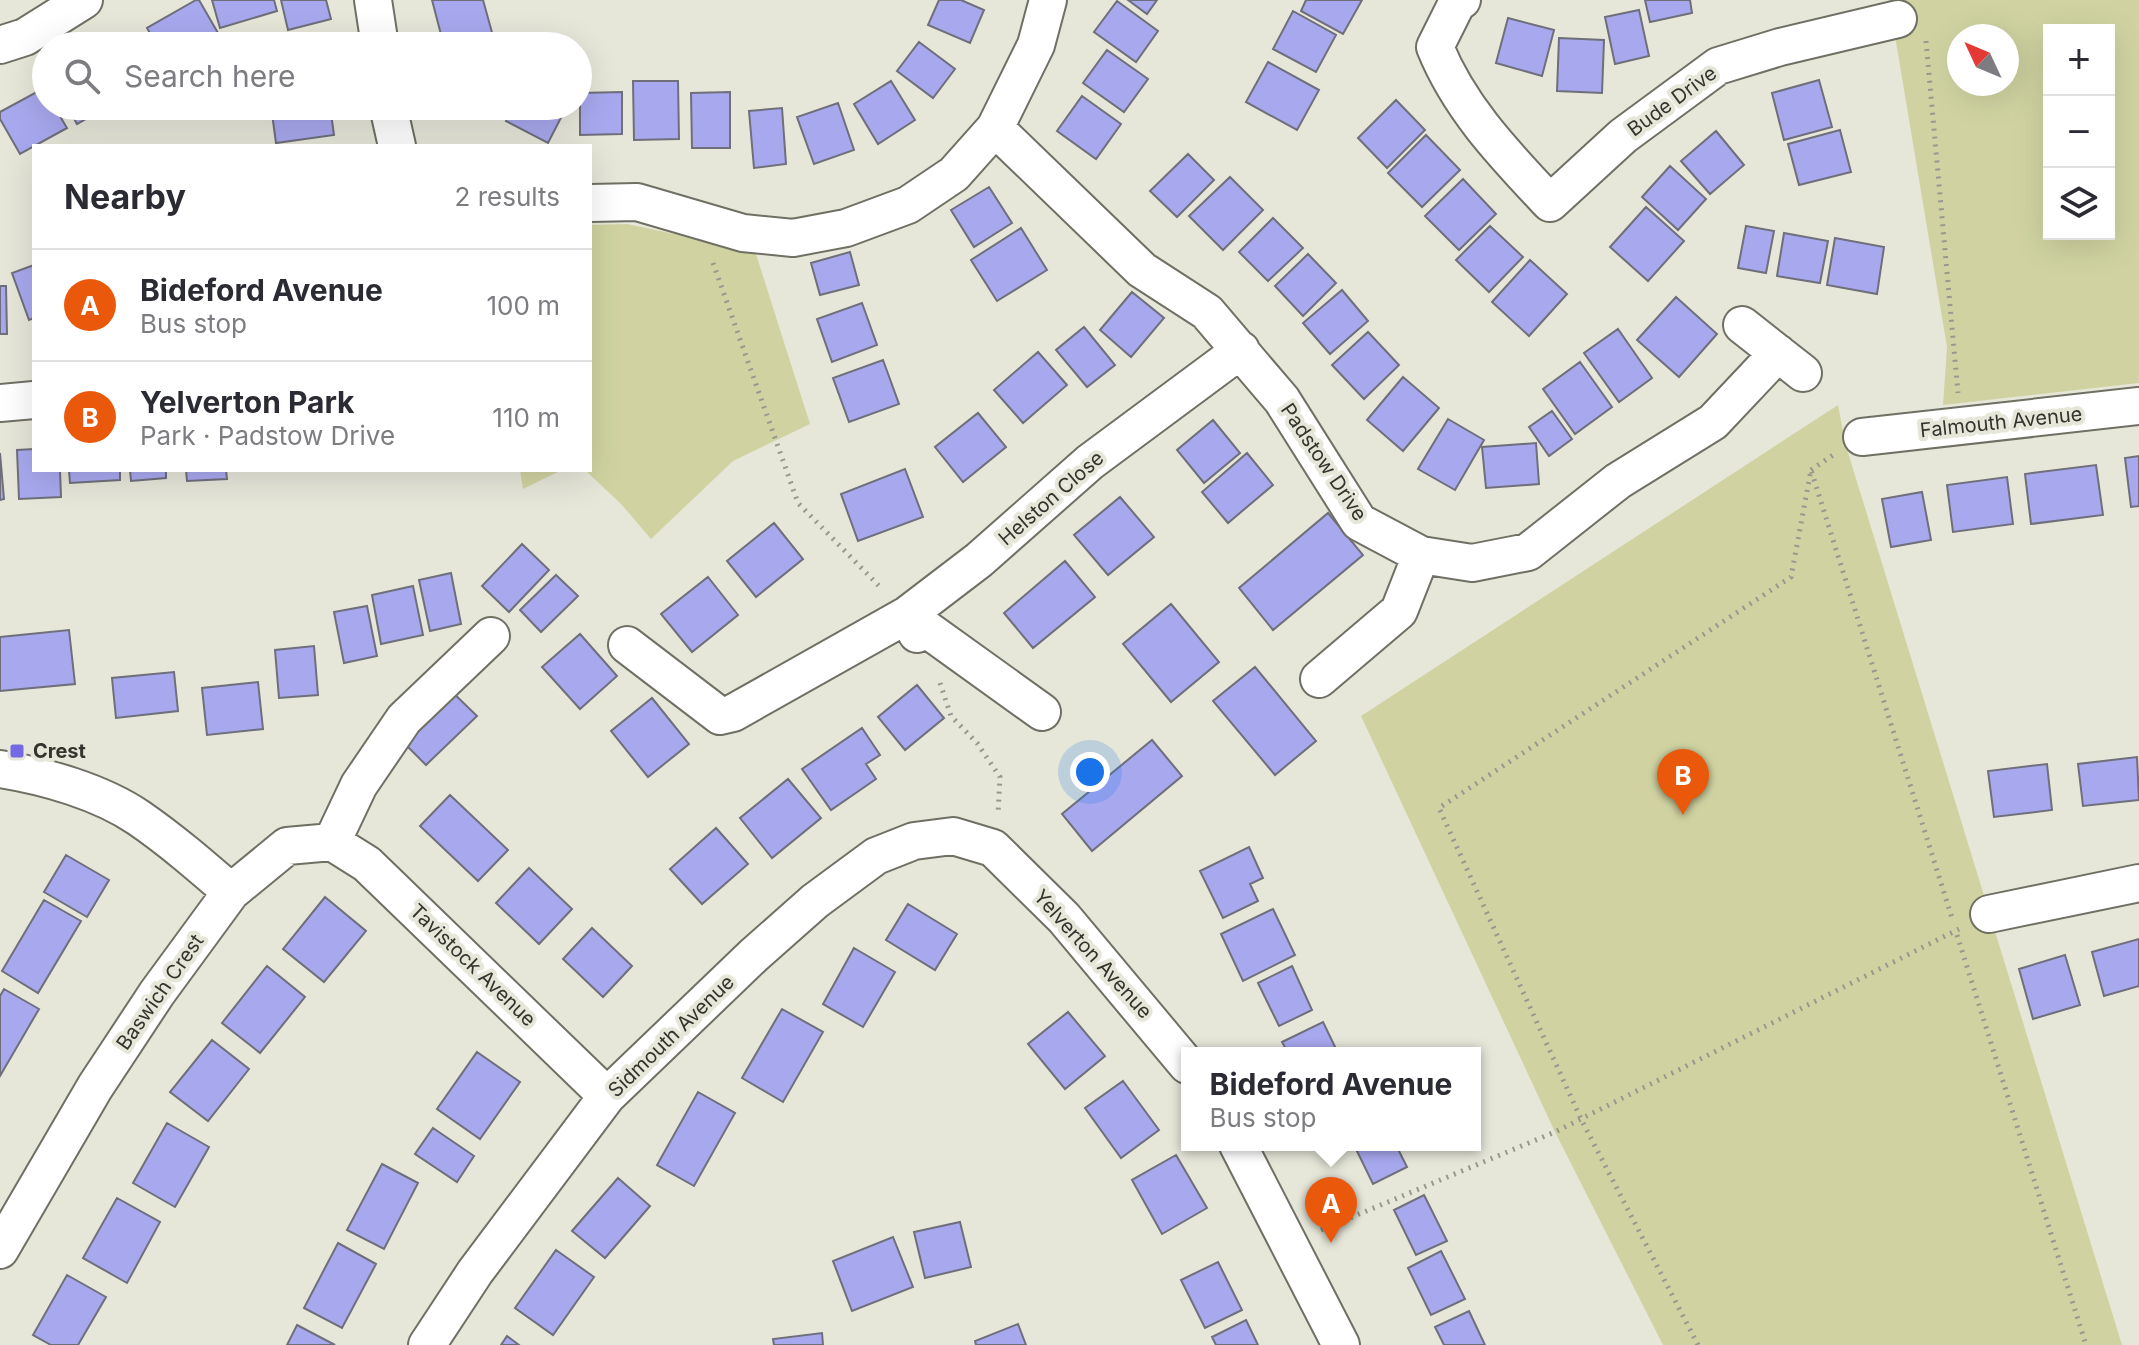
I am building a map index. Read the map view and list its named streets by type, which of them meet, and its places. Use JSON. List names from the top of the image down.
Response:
{
  "streets": {
    "street": [
      "Bude Drive",
      "Falmouth Avenue",
      "Padstow Drive",
      "Helston Close",
      "Yelverton Avenue",
      "Tavistock Avenue",
      "Baswich Crest",
      "Sidmouth Avenue"
    ]
  },
  "crossings": [
    ["Padstow Drive", "Helston Close"],
    ["Yelverton Avenue", "Sidmouth Avenue"],
    ["Tavistock Avenue", "Baswich Crest"],
    ["Tavistock Avenue", "Sidmouth Avenue"]
  ],
  "places": {
    "transit": ["Crest"]
  },
  "north": "top left",
  "page": {
    "map_buttons": ["+", "−"],
    "search": "Search here",
    "heading": ["Nearby", "2 results"],
    "list": [
      {
        "mark": "A",
        "name": "Bideford Avenue",
        "note": "Bus stop",
        "value": "100 m"
      },
      {
        "mark": "B",
        "name": "Yelverton Park",
        "note": "Park · Padstow Drive",
        "value": "110 m"
      }
    ],
    "pins": ["B", "A"],
    "popup": ["Bideford Avenue", "Bus stop"]
  }
}
